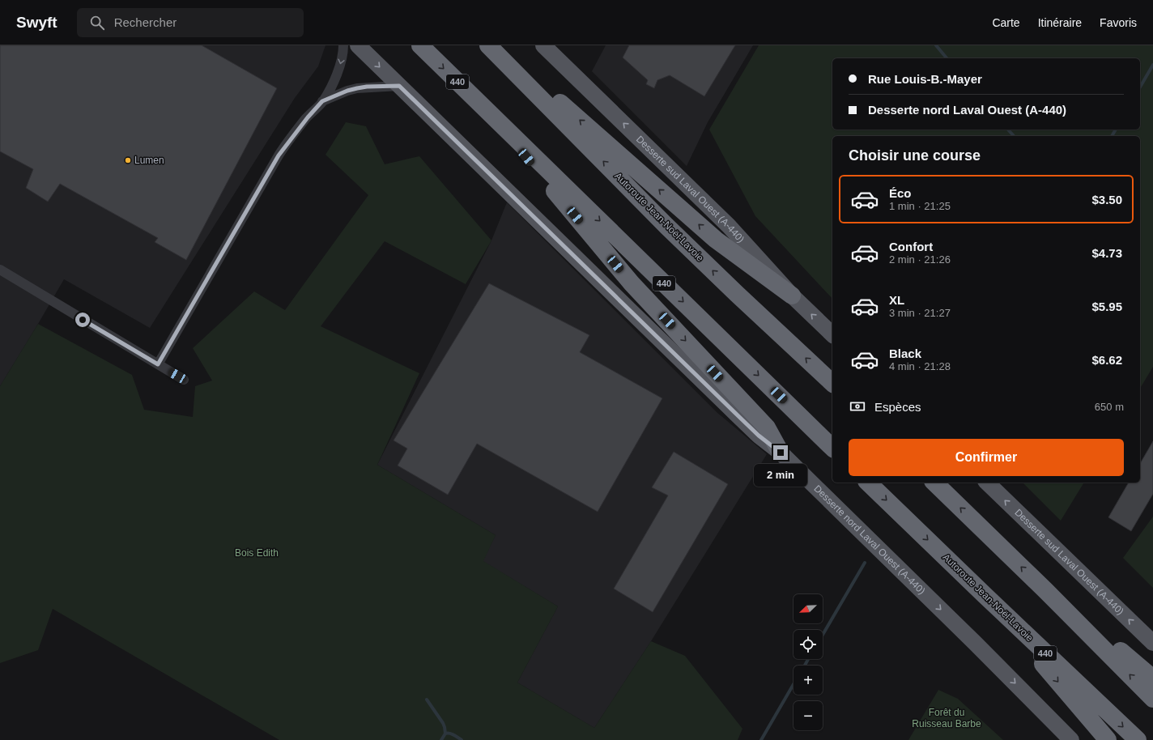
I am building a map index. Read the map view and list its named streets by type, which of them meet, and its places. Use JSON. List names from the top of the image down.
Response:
{
  "streets": {
    "highway": ["440", "Autoroute Jean-Noël-Lavoie"],
    "main road": ["Desserte sud Laval Ouest (A-440)", "Desserte nord Laval Ouest (A-440)"]
  },
  "one_way": ["Desserte sud Laval Ouest (A-440)", "Desserte nord Laval Ouest (A-440)"],
  "parks": ["Bois Edith", "Forêt du Ruisseau Barbe"],
  "places": ["Lumen"],
  "north": "bottom left",
  "page": {
    "header": "Swyft",
    "search": "Rechercher",
    "nav": ["Carte", "Itinéraire", "Favoris"],
    "banner": ["Rue Louis-B.-Mayer", "Desserte nord Laval Ouest (A-440)"],
    "heading": "Choisir une course",
    "list": [
      {
        "name": "Éco",
        "note": "1 min · 21:25",
        "value": "$3.50"
      },
      {
        "name": "Confort",
        "note": "2 min · 21:26",
        "value": "$4.73"
      },
      {
        "name": "XL",
        "note": "3 min · 21:27",
        "value": "$5.95"
      },
      {
        "name": "Black",
        "note": "4 min · 21:28",
        "value": "$6.62"
      }
    ],
    "pay": ["Espèces", "650 m"],
    "buttons": "Confirmer",
    "bubble": "2 min",
    "map_buttons": ["+", "−"]
  }
}
